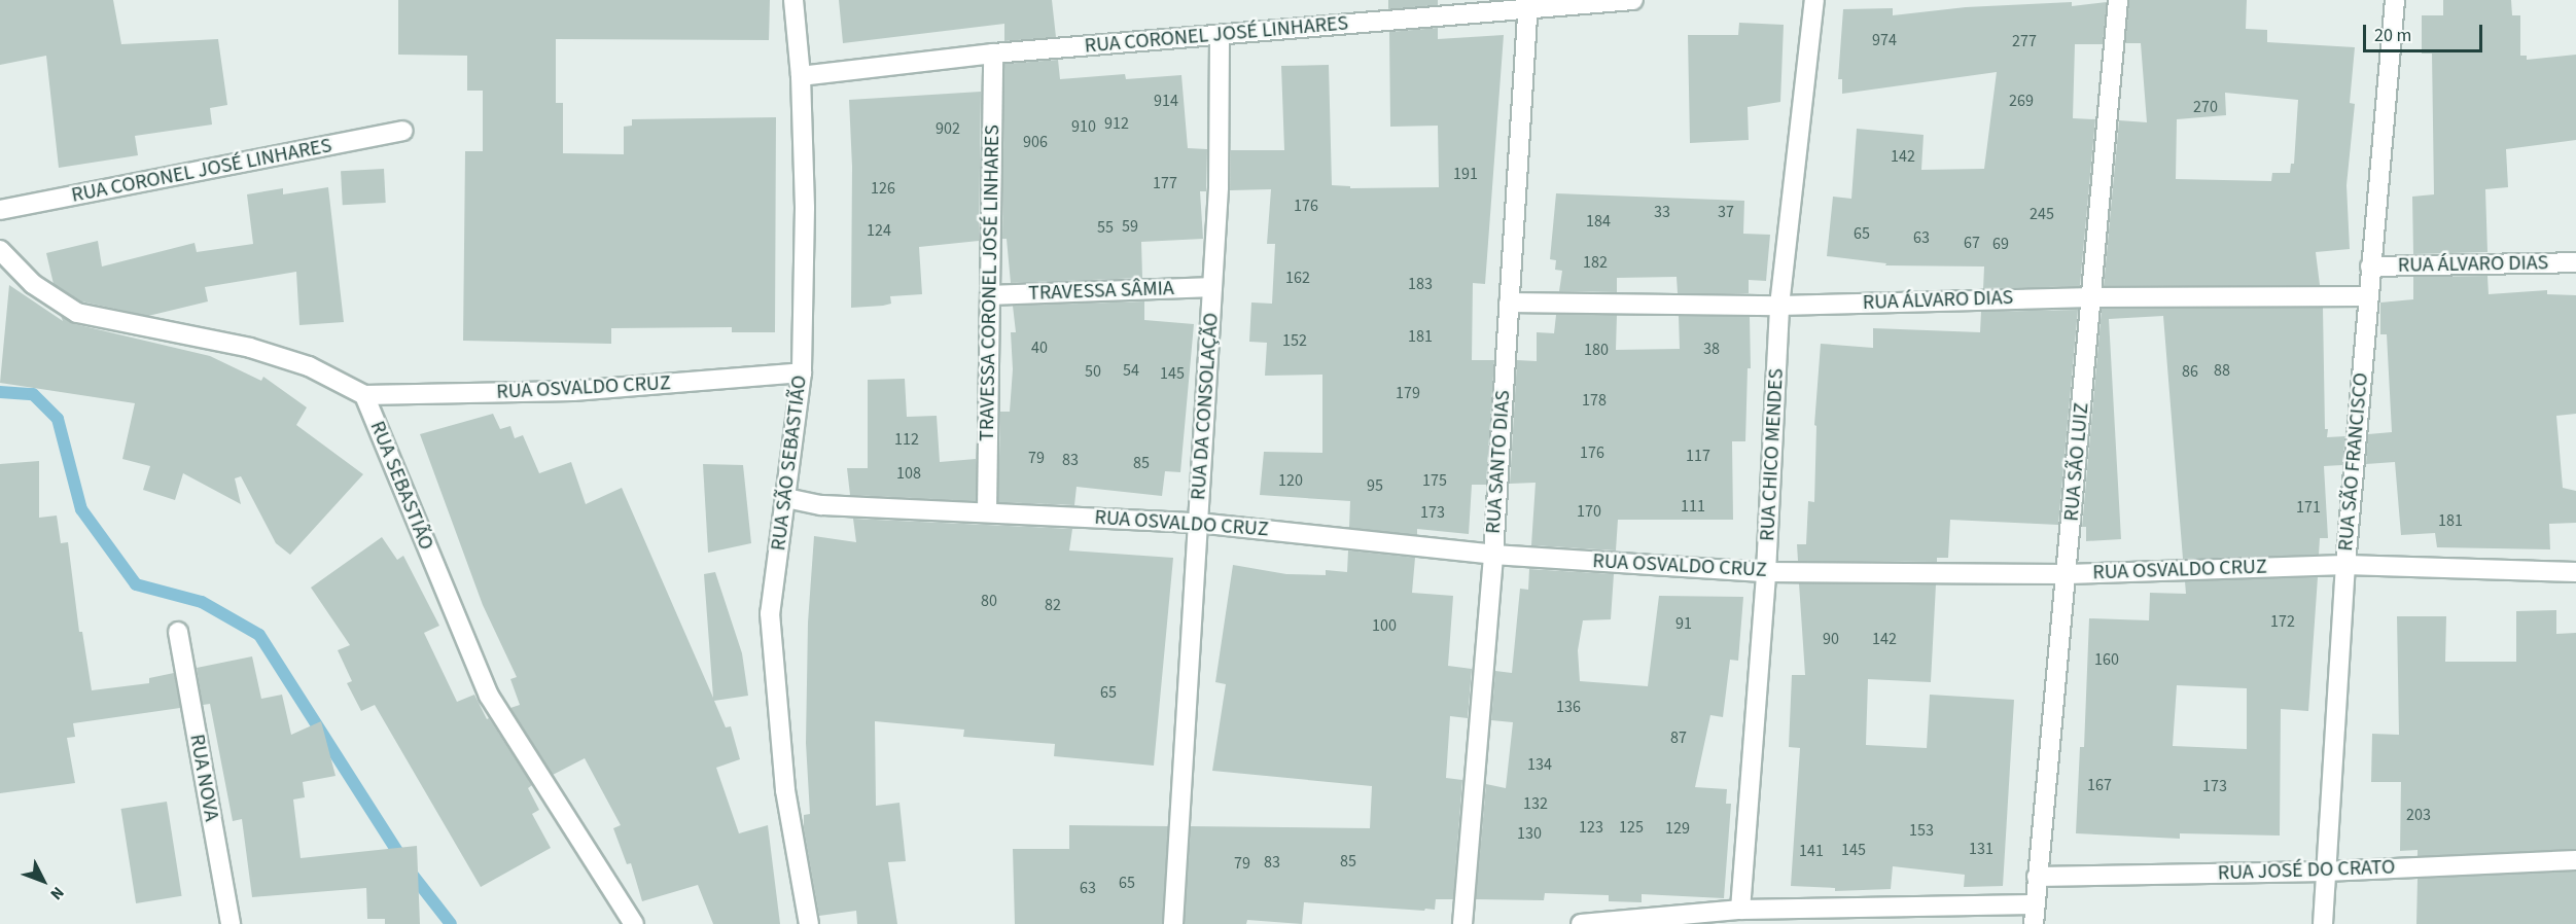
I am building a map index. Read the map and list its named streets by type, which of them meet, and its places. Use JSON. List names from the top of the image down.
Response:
{
  "streets": {
    "street": [
      "RUA CORONEL JOSÉ LINHARES",
      "RUA ÁLVARO DIAS",
      "TRAVESSA CORONEL JOSÉ LINHARES",
      "TRAVESSA SÂMIA",
      "RUA OSVALDO CRUZ",
      "RUA DA CONSOLAÇÃO",
      "RUA CHICO MENDES",
      "RUA SANTO DIAS",
      "RUA SÃO LUIZ",
      "RUA SÃO FRANCISCO",
      "RUA SÃO SEBASTIÃO",
      "RUA SEBASTIÃO",
      "RUA NOVA",
      "RUA JOSÉ DO CRATO"
    ]
  },
  "crossings": [
    ["RUA CORONEL JOSÉ LINHARES", "TRAVESSA CORONEL JOSÉ LINHARES"],
    ["RUA CORONEL JOSÉ LINHARES", "RUA DA CONSOLAÇÃO"],
    ["RUA CORONEL JOSÉ LINHARES", "RUA SANTO DIAS"],
    ["RUA CORONEL JOSÉ LINHARES", "RUA SÃO SEBASTIÃO"],
    ["RUA ÁLVARO DIAS", "RUA CHICO MENDES"],
    ["RUA ÁLVARO DIAS", "RUA SANTO DIAS"],
    ["RUA ÁLVARO DIAS", "RUA SÃO LUIZ"],
    ["RUA ÁLVARO DIAS", "RUA SÃO FRANCISCO"],
    ["TRAVESSA CORONEL JOSÉ LINHARES", "TRAVESSA SÂMIA"],
    ["TRAVESSA CORONEL JOSÉ LINHARES", "RUA OSVALDO CRUZ"],
    ["TRAVESSA SÂMIA", "RUA DA CONSOLAÇÃO"],
    ["RUA OSVALDO CRUZ", "RUA DA CONSOLAÇÃO"],
    ["RUA OSVALDO CRUZ", "RUA CHICO MENDES"],
    ["RUA OSVALDO CRUZ", "RUA SANTO DIAS"],
    ["RUA OSVALDO CRUZ", "RUA SÃO LUIZ"],
    ["RUA OSVALDO CRUZ", "RUA SÃO FRANCISCO"],
    ["RUA OSVALDO CRUZ", "RUA SÃO SEBASTIÃO"],
    ["RUA OSVALDO CRUZ", "RUA SEBASTIÃO"],
    ["RUA SÃO LUIZ", "RUA JOSÉ DO CRATO"],
    ["RUA SÃO FRANCISCO", "RUA JOSÉ DO CRATO"]
  ],
  "house_numbers": [
    "974",
    "277",
    "914",
    "269",
    "270",
    "912",
    "910",
    "902",
    "906",
    "142",
    "191",
    "177",
    "126",
    "176",
    "33",
    "37",
    "245",
    "184",
    "59",
    "55",
    "124",
    "65",
    "63",
    "67",
    "69",
    "182",
    "162",
    "183",
    "181",
    "152",
    "40",
    "38",
    "180",
    "54",
    "88",
    "50",
    "86",
    "145",
    "179",
    "178",
    "112",
    "176",
    "117",
    "79",
    "83",
    "85",
    "108",
    "120",
    "175",
    "95",
    "111",
    "171",
    "170",
    "173",
    "181",
    "80",
    "82",
    "172",
    "91",
    "100",
    "90",
    "142",
    "160",
    "65",
    "136",
    "87",
    "134",
    "167",
    "173",
    "132",
    "203",
    "123",
    "125",
    "129",
    "153",
    "130",
    "131",
    "145",
    "141",
    "85",
    "83",
    "79",
    "65",
    "63"
  ],
  "scale_bar": "20 m",
  "north": "bottom right"
}
